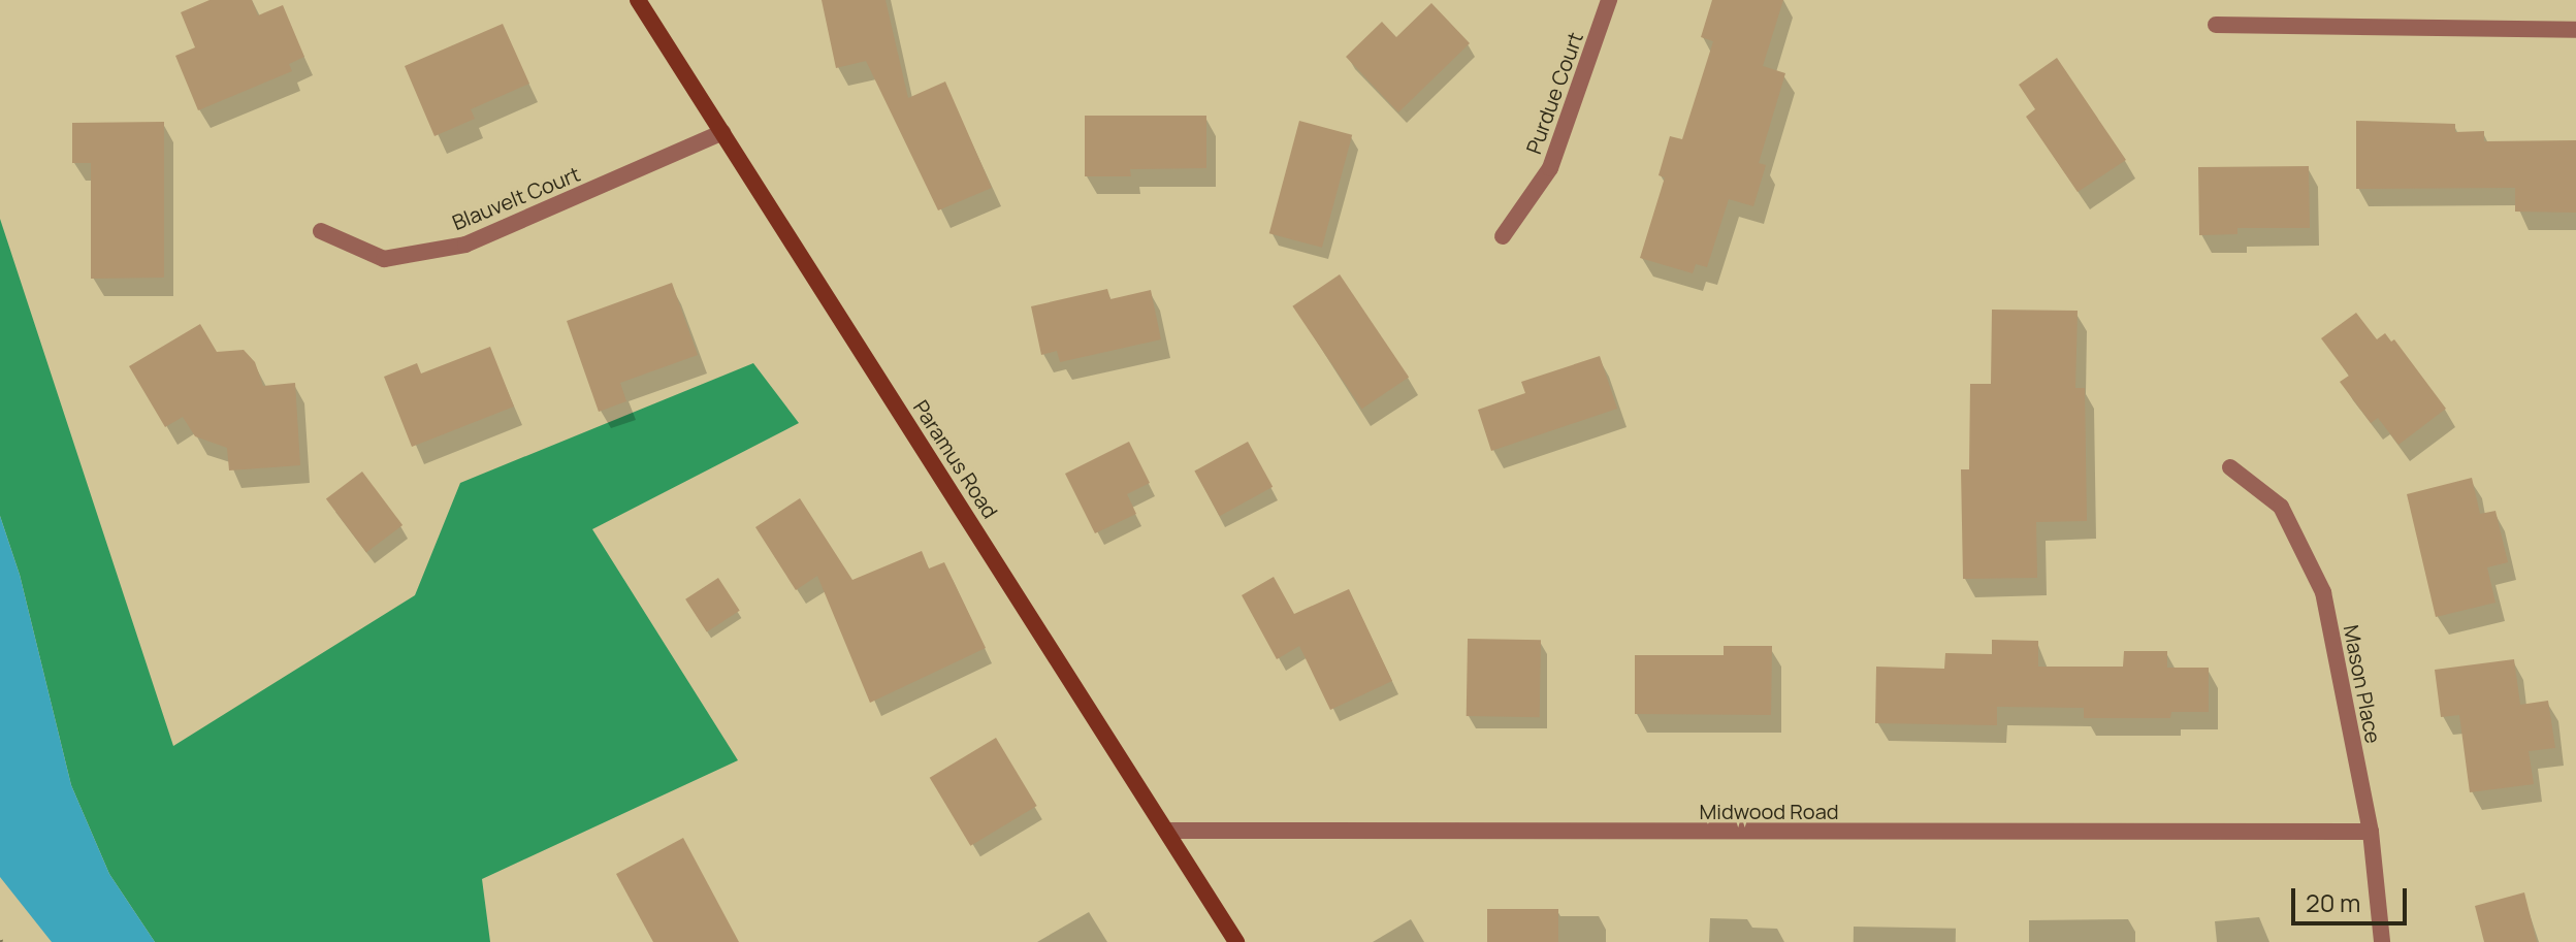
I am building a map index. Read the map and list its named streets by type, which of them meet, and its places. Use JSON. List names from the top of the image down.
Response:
{
  "streets": {
    "main road": ["Paramus Road"],
    "street": [
      "Purdue Court",
      "Blauvelt Court",
      "Mason Place",
      "Midwood Road"
    ]
  },
  "crossings": [
    ["Blauvelt Court", "Paramus Road"],
    ["Paramus Road", "Midwood Road"],
    ["Mason Place", "Midwood Road"]
  ],
  "scale_bar": "20 m"
}
